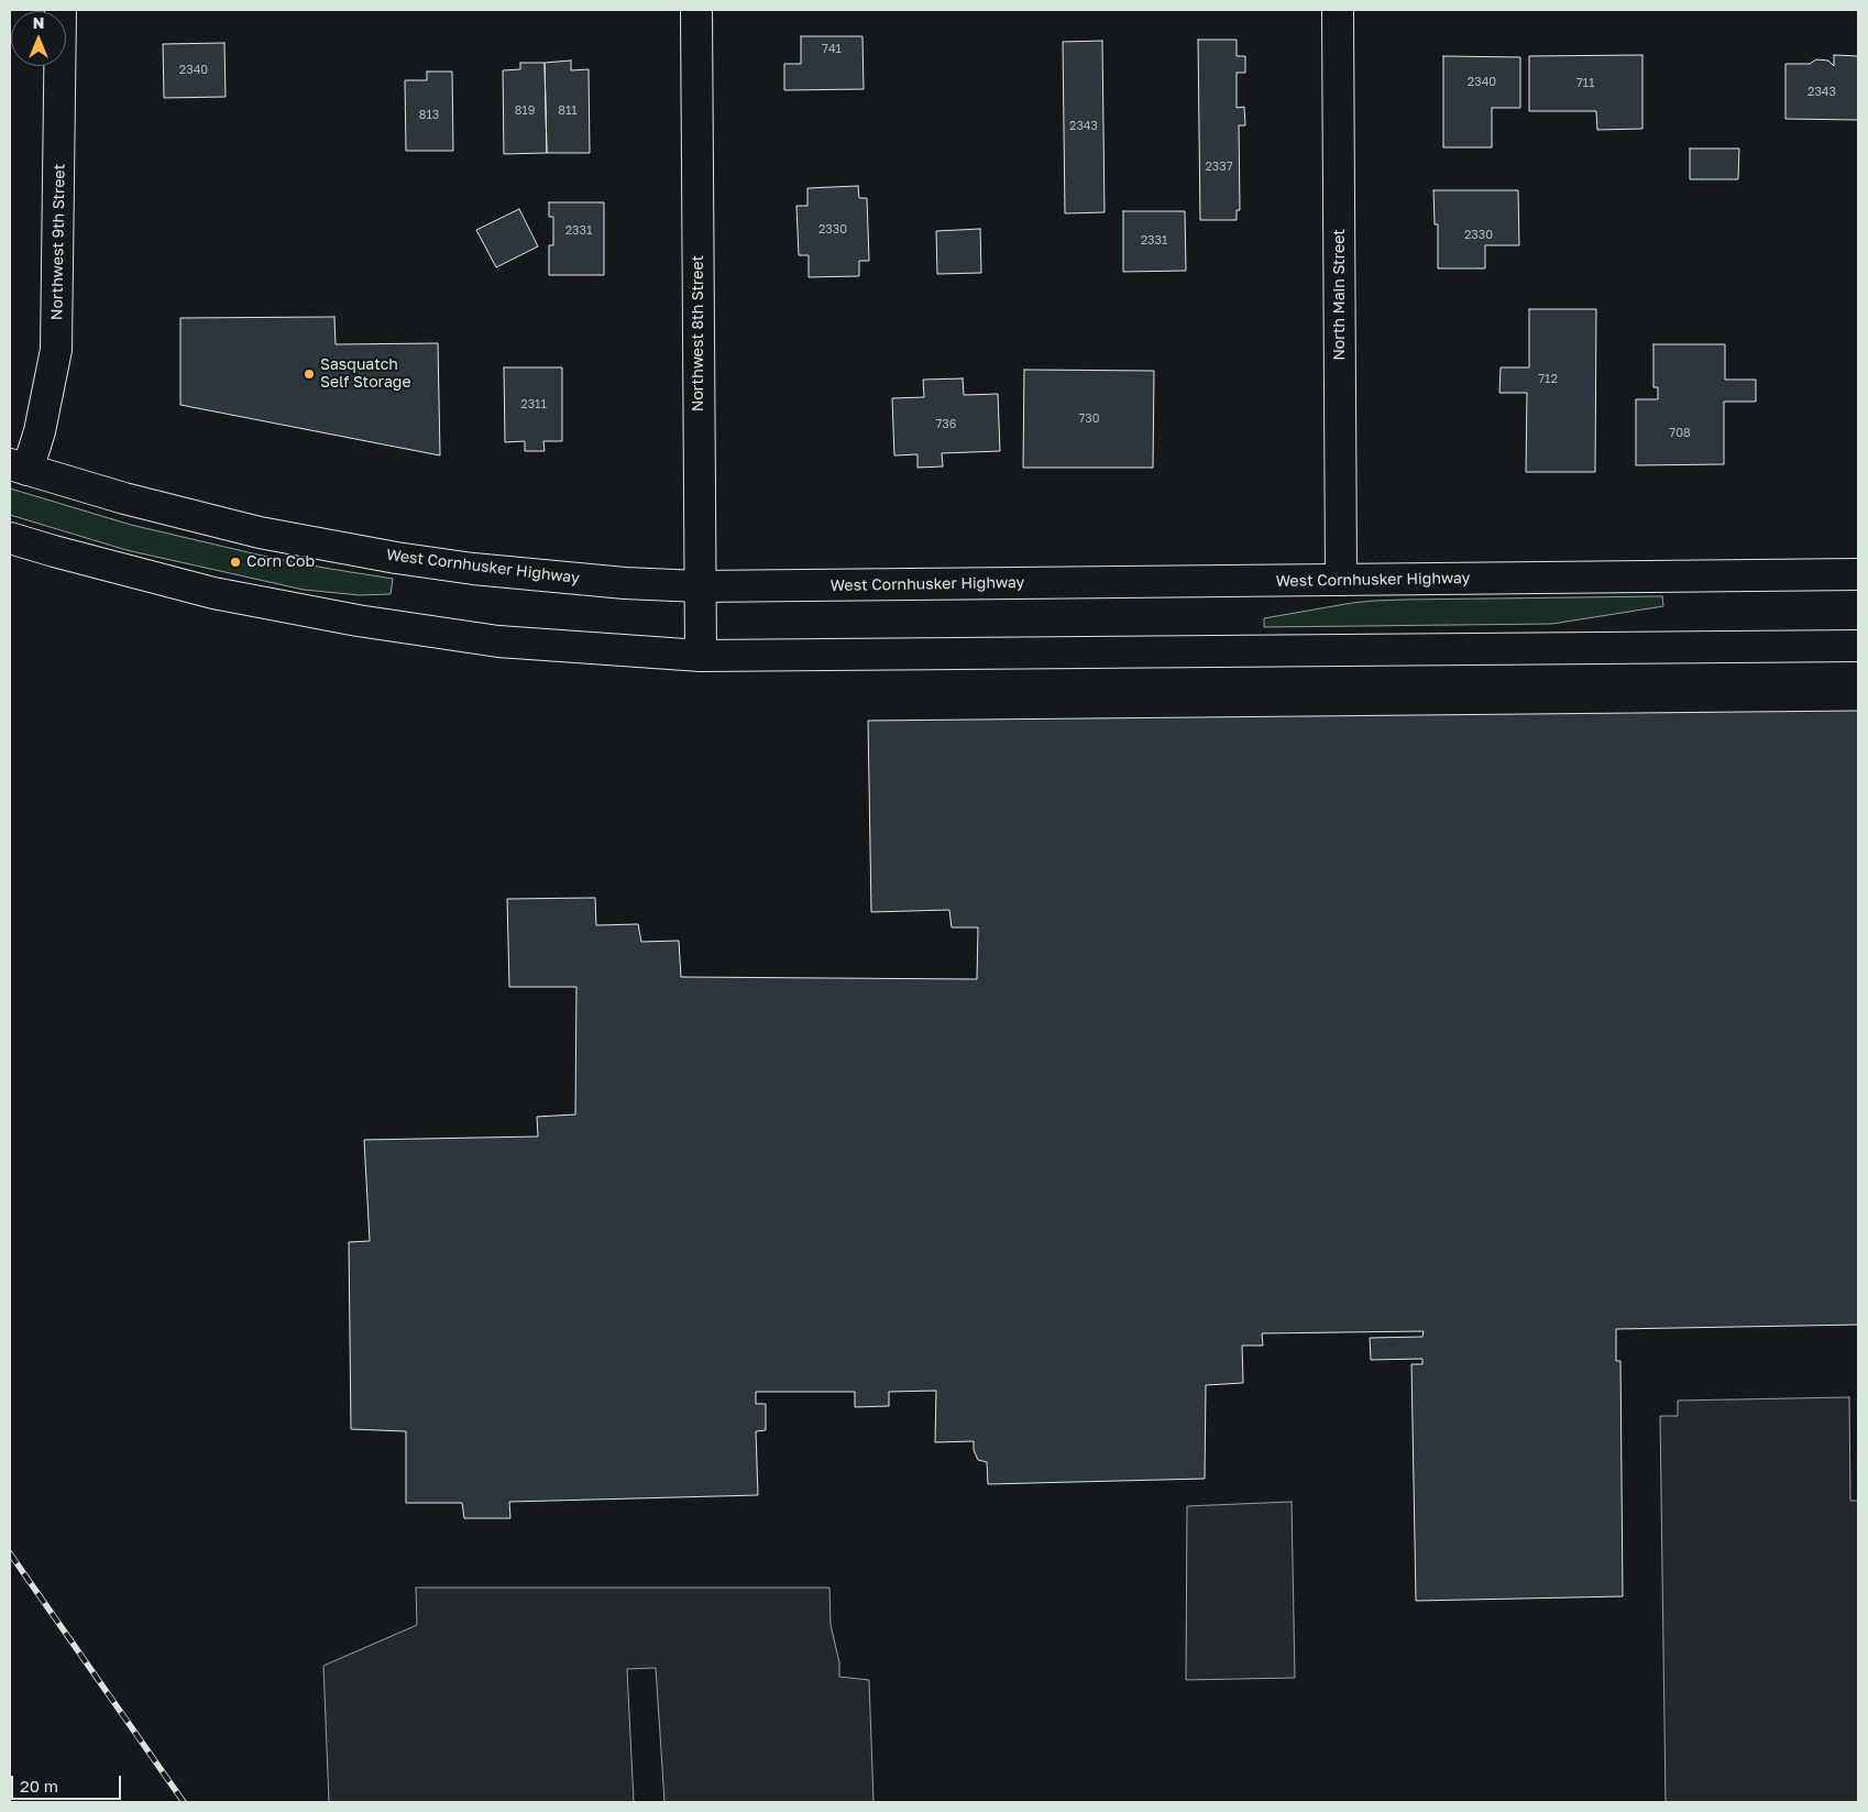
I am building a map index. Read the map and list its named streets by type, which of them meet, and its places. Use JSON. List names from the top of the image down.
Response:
{
  "streets": {
    "main road": [
      "Northwest 9th Street",
      "North Main Street",
      "Northwest 8th Street",
      "West Cornhusker Highway"
    ]
  },
  "crossings": [
    ["Northwest 9th Street", "West Cornhusker Highway"],
    ["North Main Street", "West Cornhusker Highway"],
    ["Northwest 8th Street", "West Cornhusker Highway"]
  ],
  "places": ["Sasquatch Self Storage", "Corn Cob"],
  "house_numbers": [
    "741",
    "2340",
    "2340",
    "711",
    "2343",
    "819",
    "811",
    "813",
    "2343",
    "2337",
    "2330",
    "2331",
    "2330",
    "2331",
    "712",
    "2311",
    "730",
    "736",
    "708"
  ],
  "scale_bar": "20 m",
  "north": "top"
}
